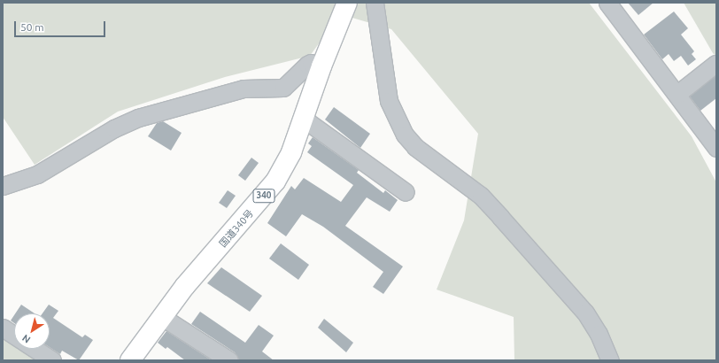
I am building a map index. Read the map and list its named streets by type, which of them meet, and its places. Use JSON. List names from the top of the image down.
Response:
{
  "streets": {
    "highway": ["340", "国道340号"]
  },
  "scale_bar": "50 m",
  "north": "bottom left"
}
